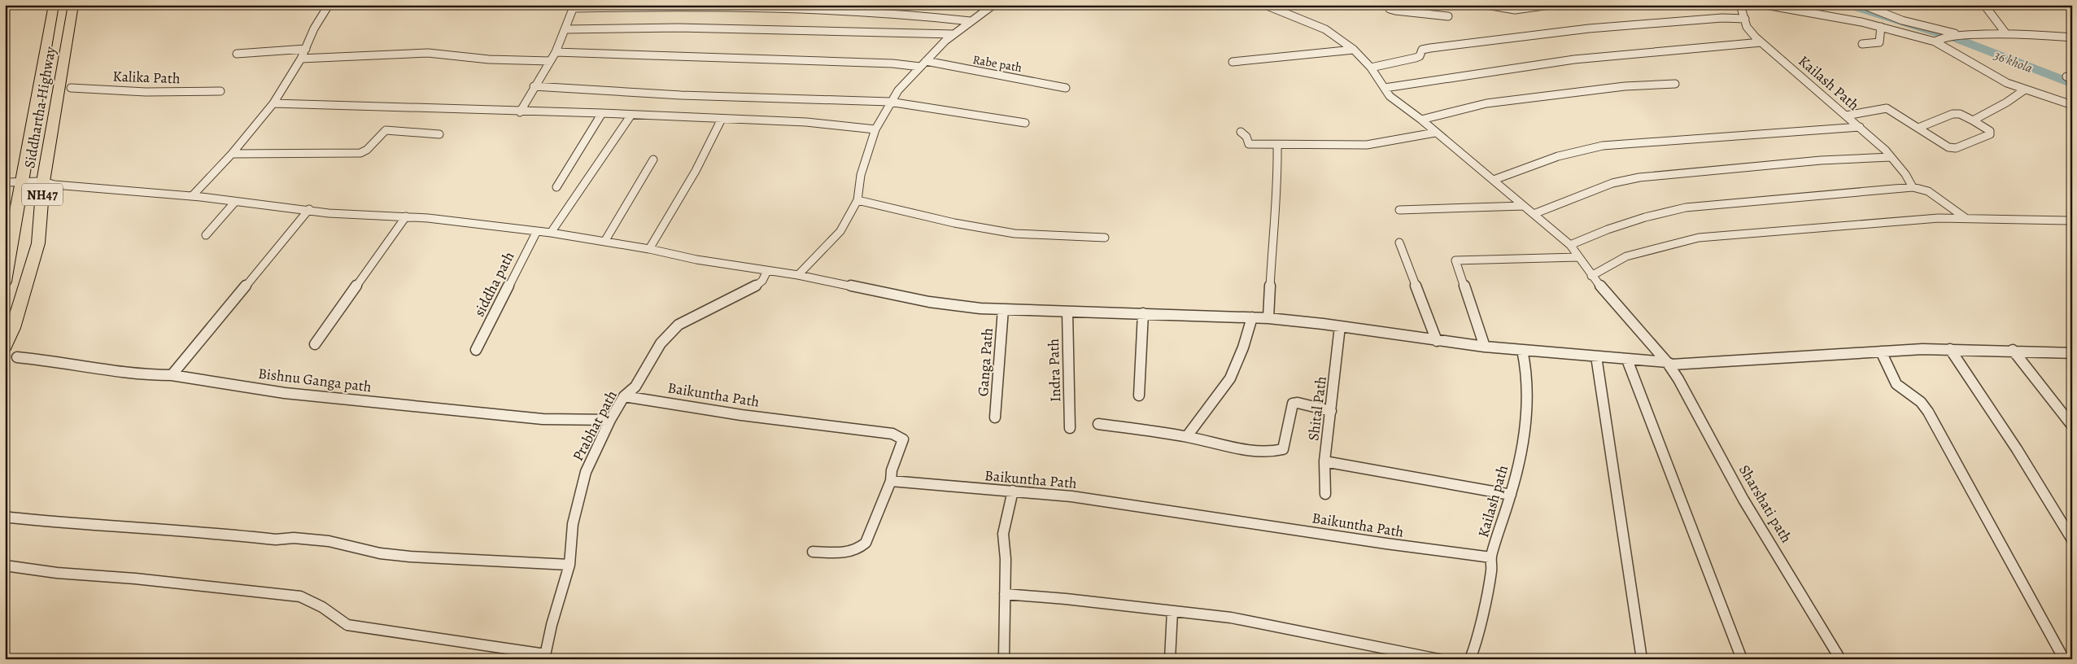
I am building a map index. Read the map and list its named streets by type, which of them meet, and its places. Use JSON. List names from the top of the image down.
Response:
{
  "streets": {
    "highway": ["Siddhartha Highway", "NH47"],
    "street": [
      "Rabe path",
      "Kalika Path",
      "Kailash Path",
      "siddha path",
      "Ganga Path",
      "Indra Path",
      "Bishnu Ganga path",
      "Baikuntha Path",
      "Shital Path",
      "Prabhat path",
      "Kailash path",
      "Sharshati path"
    ]
  },
  "crossings": [
    ["Bishnu Ganga path", "Prabhat path"],
    ["Baikuntha Path", "Prabhat path"],
    ["Baikuntha Path", "Kailash path"]
  ],
  "water": ["36 khola"]
}
